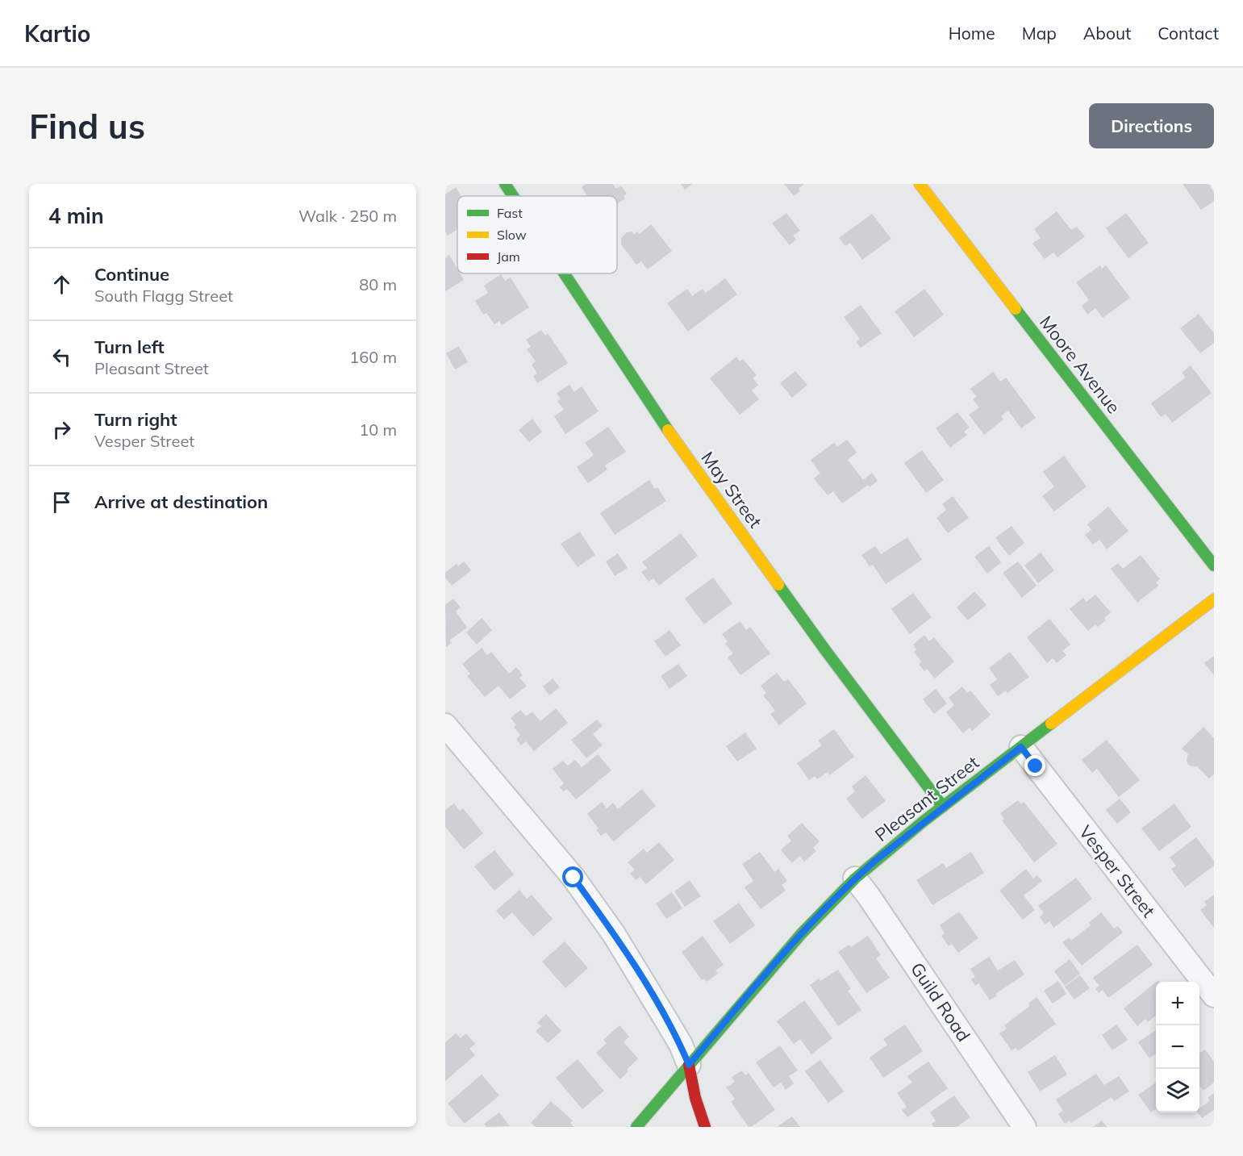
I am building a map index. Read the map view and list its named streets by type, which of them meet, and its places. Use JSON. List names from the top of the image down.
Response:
{
  "streets": {
    "street": [
      "Moore Avenue",
      "May Street",
      "Pleasant Street",
      "Vesper Street",
      "Guild Road"
    ]
  },
  "crossings": [
    ["May Street", "Pleasant Street"],
    ["Pleasant Street", "Vesper Street"],
    ["Pleasant Street", "Guild Road"]
  ],
  "legend": ["Fast", "Slow", "Jam"],
  "page": {
    "header": "Kartio",
    "nav": [
      "Home",
      "Map",
      "About",
      "Contact"
    ],
    "buttons": "Directions",
    "title": "Find us",
    "heading": ["4 min", "Walk · 250 m"],
    "list": [
      ["Continue", "South Flagg Street", "80 m"],
      ["Turn left", "Pleasant Street", "160 m"],
      ["Turn right", "Vesper Street", "10 m"],
      "Arrive at destination"
    ],
    "map_buttons": ["+", "−"]
  }
}
